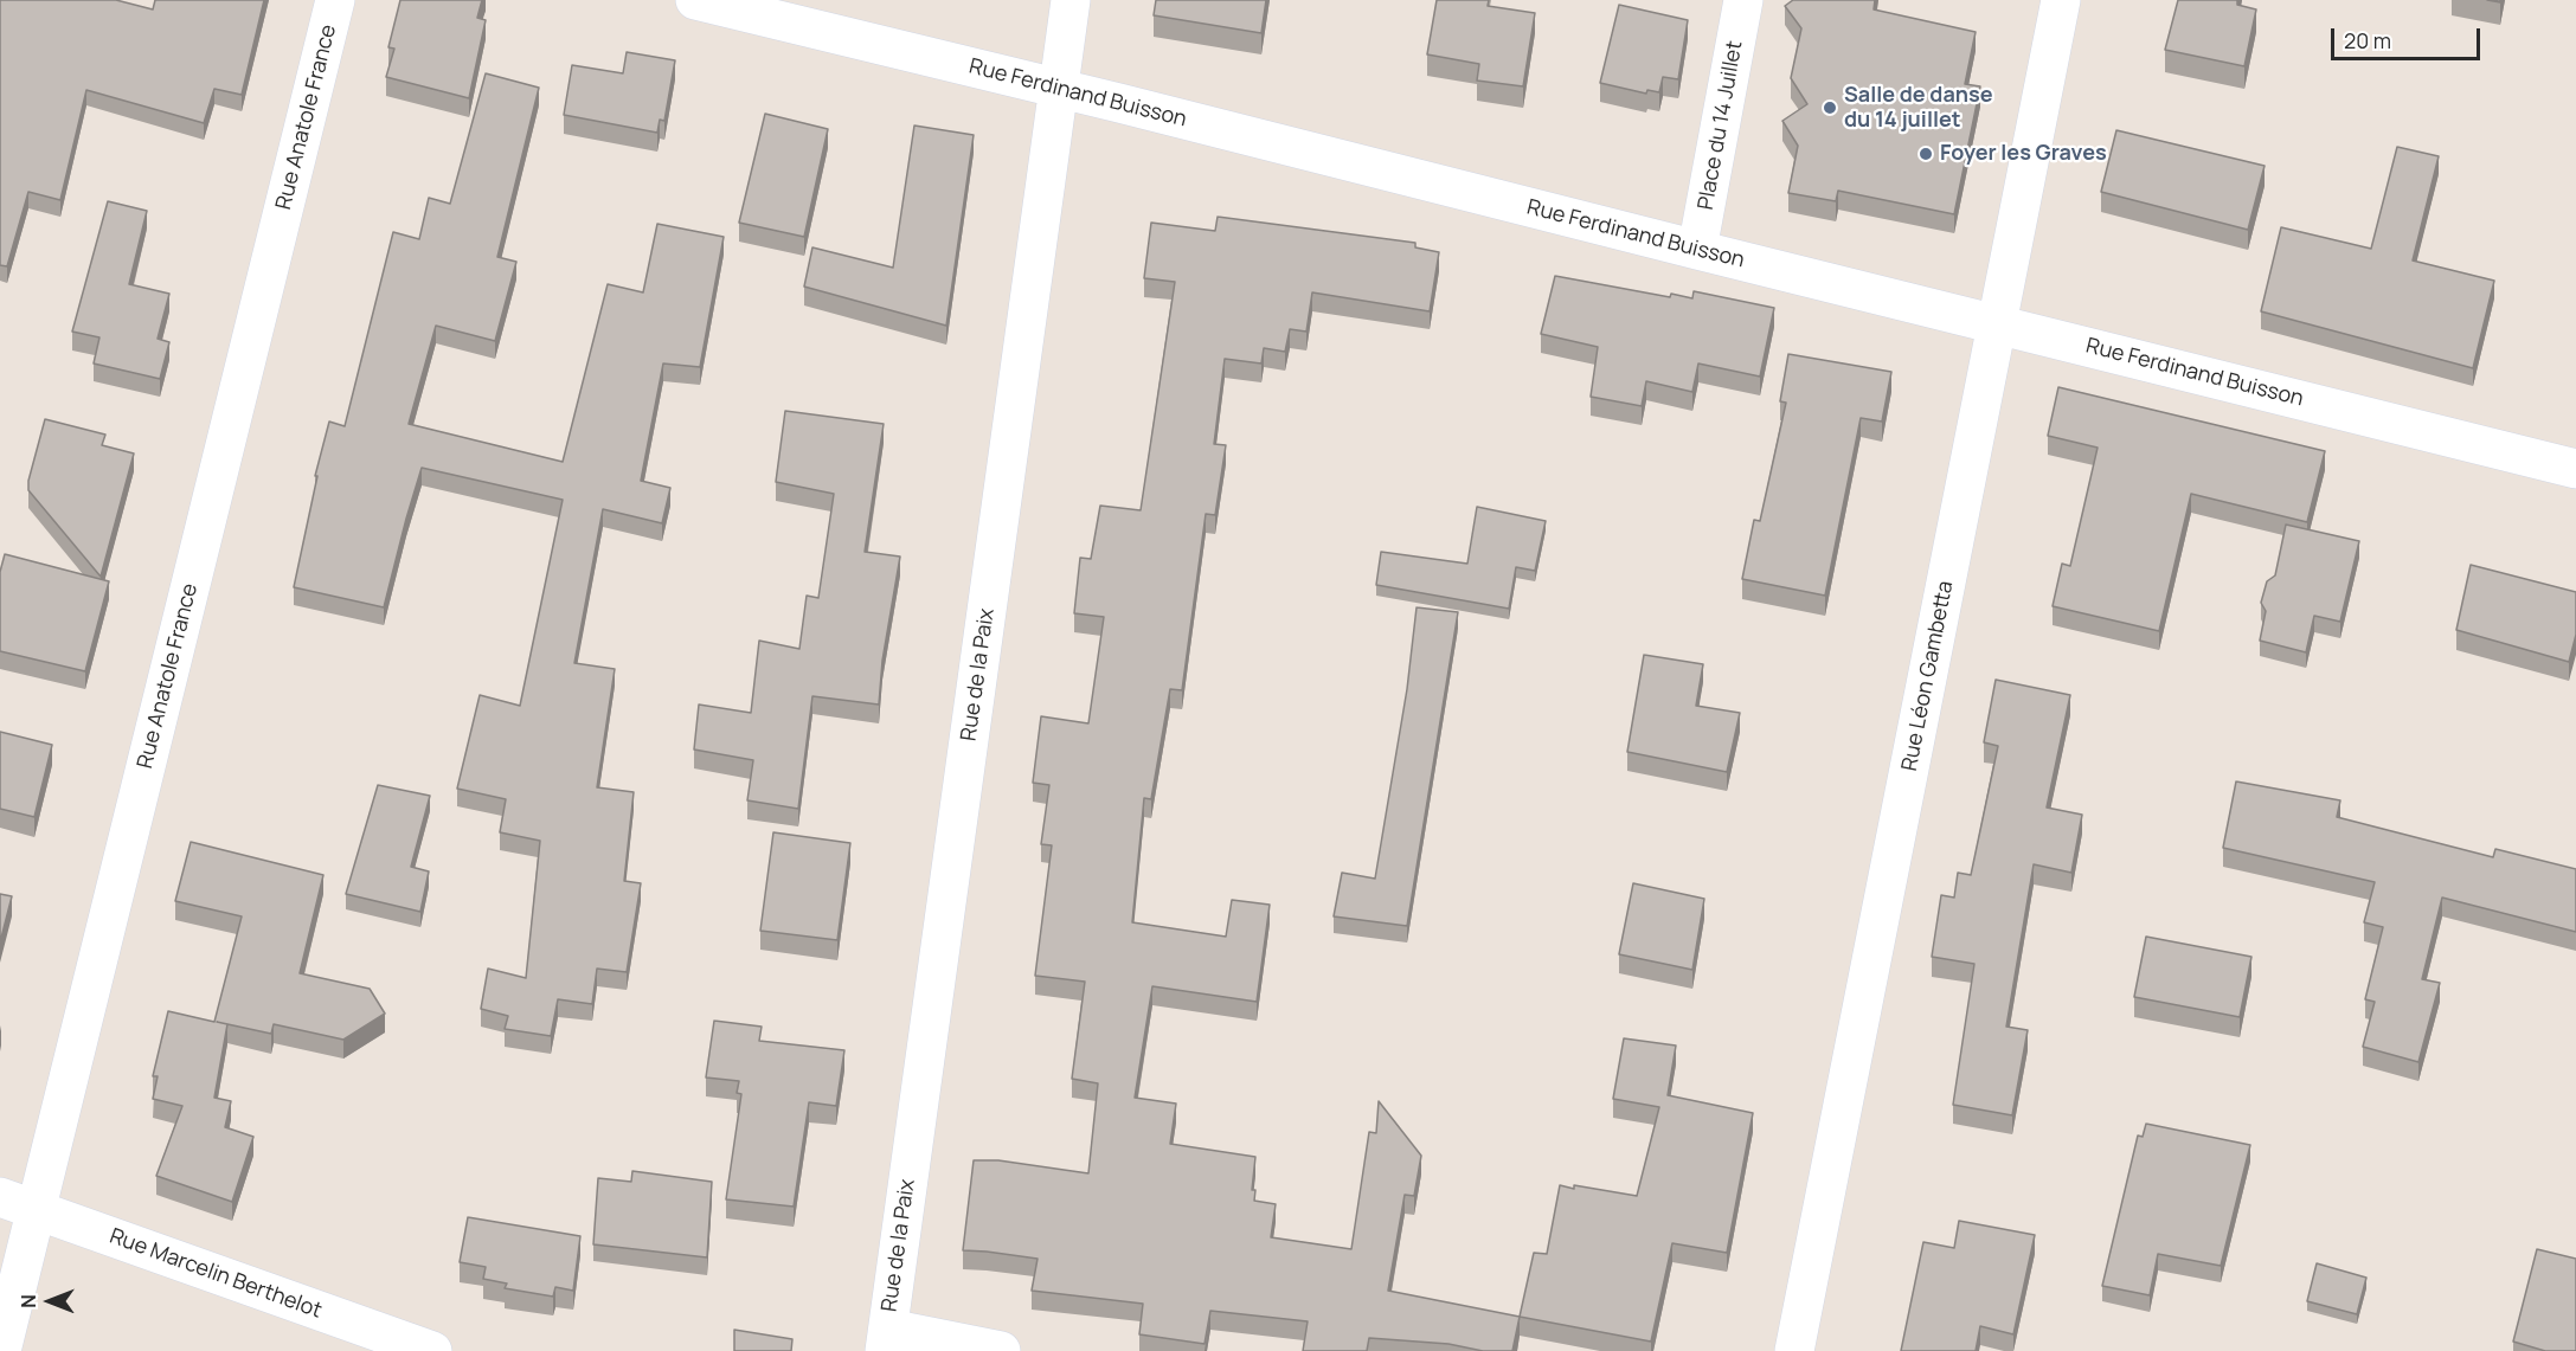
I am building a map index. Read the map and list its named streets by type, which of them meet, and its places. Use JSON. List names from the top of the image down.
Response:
{
  "streets": {
    "street": [
      "Rue Ferdinand Buisson",
      "Rue Anatole France",
      "Place du 14 Juillet",
      "Rue de la Paix",
      "Rue Léon Gambetta",
      "Rue Marcelin Berthelot"
    ]
  },
  "crossings": [
    ["Rue Ferdinand Buisson", "Place du 14 Juillet"],
    ["Rue Ferdinand Buisson", "Rue de la Paix"],
    ["Rue Ferdinand Buisson", "Rue Léon Gambetta"],
    ["Rue Anatole France", "Rue Marcelin Berthelot"]
  ],
  "places": ["Salle de danse du 14 juillet", "Foyer les Graves"],
  "scale_bar": "20 m",
  "north": "left"
}
